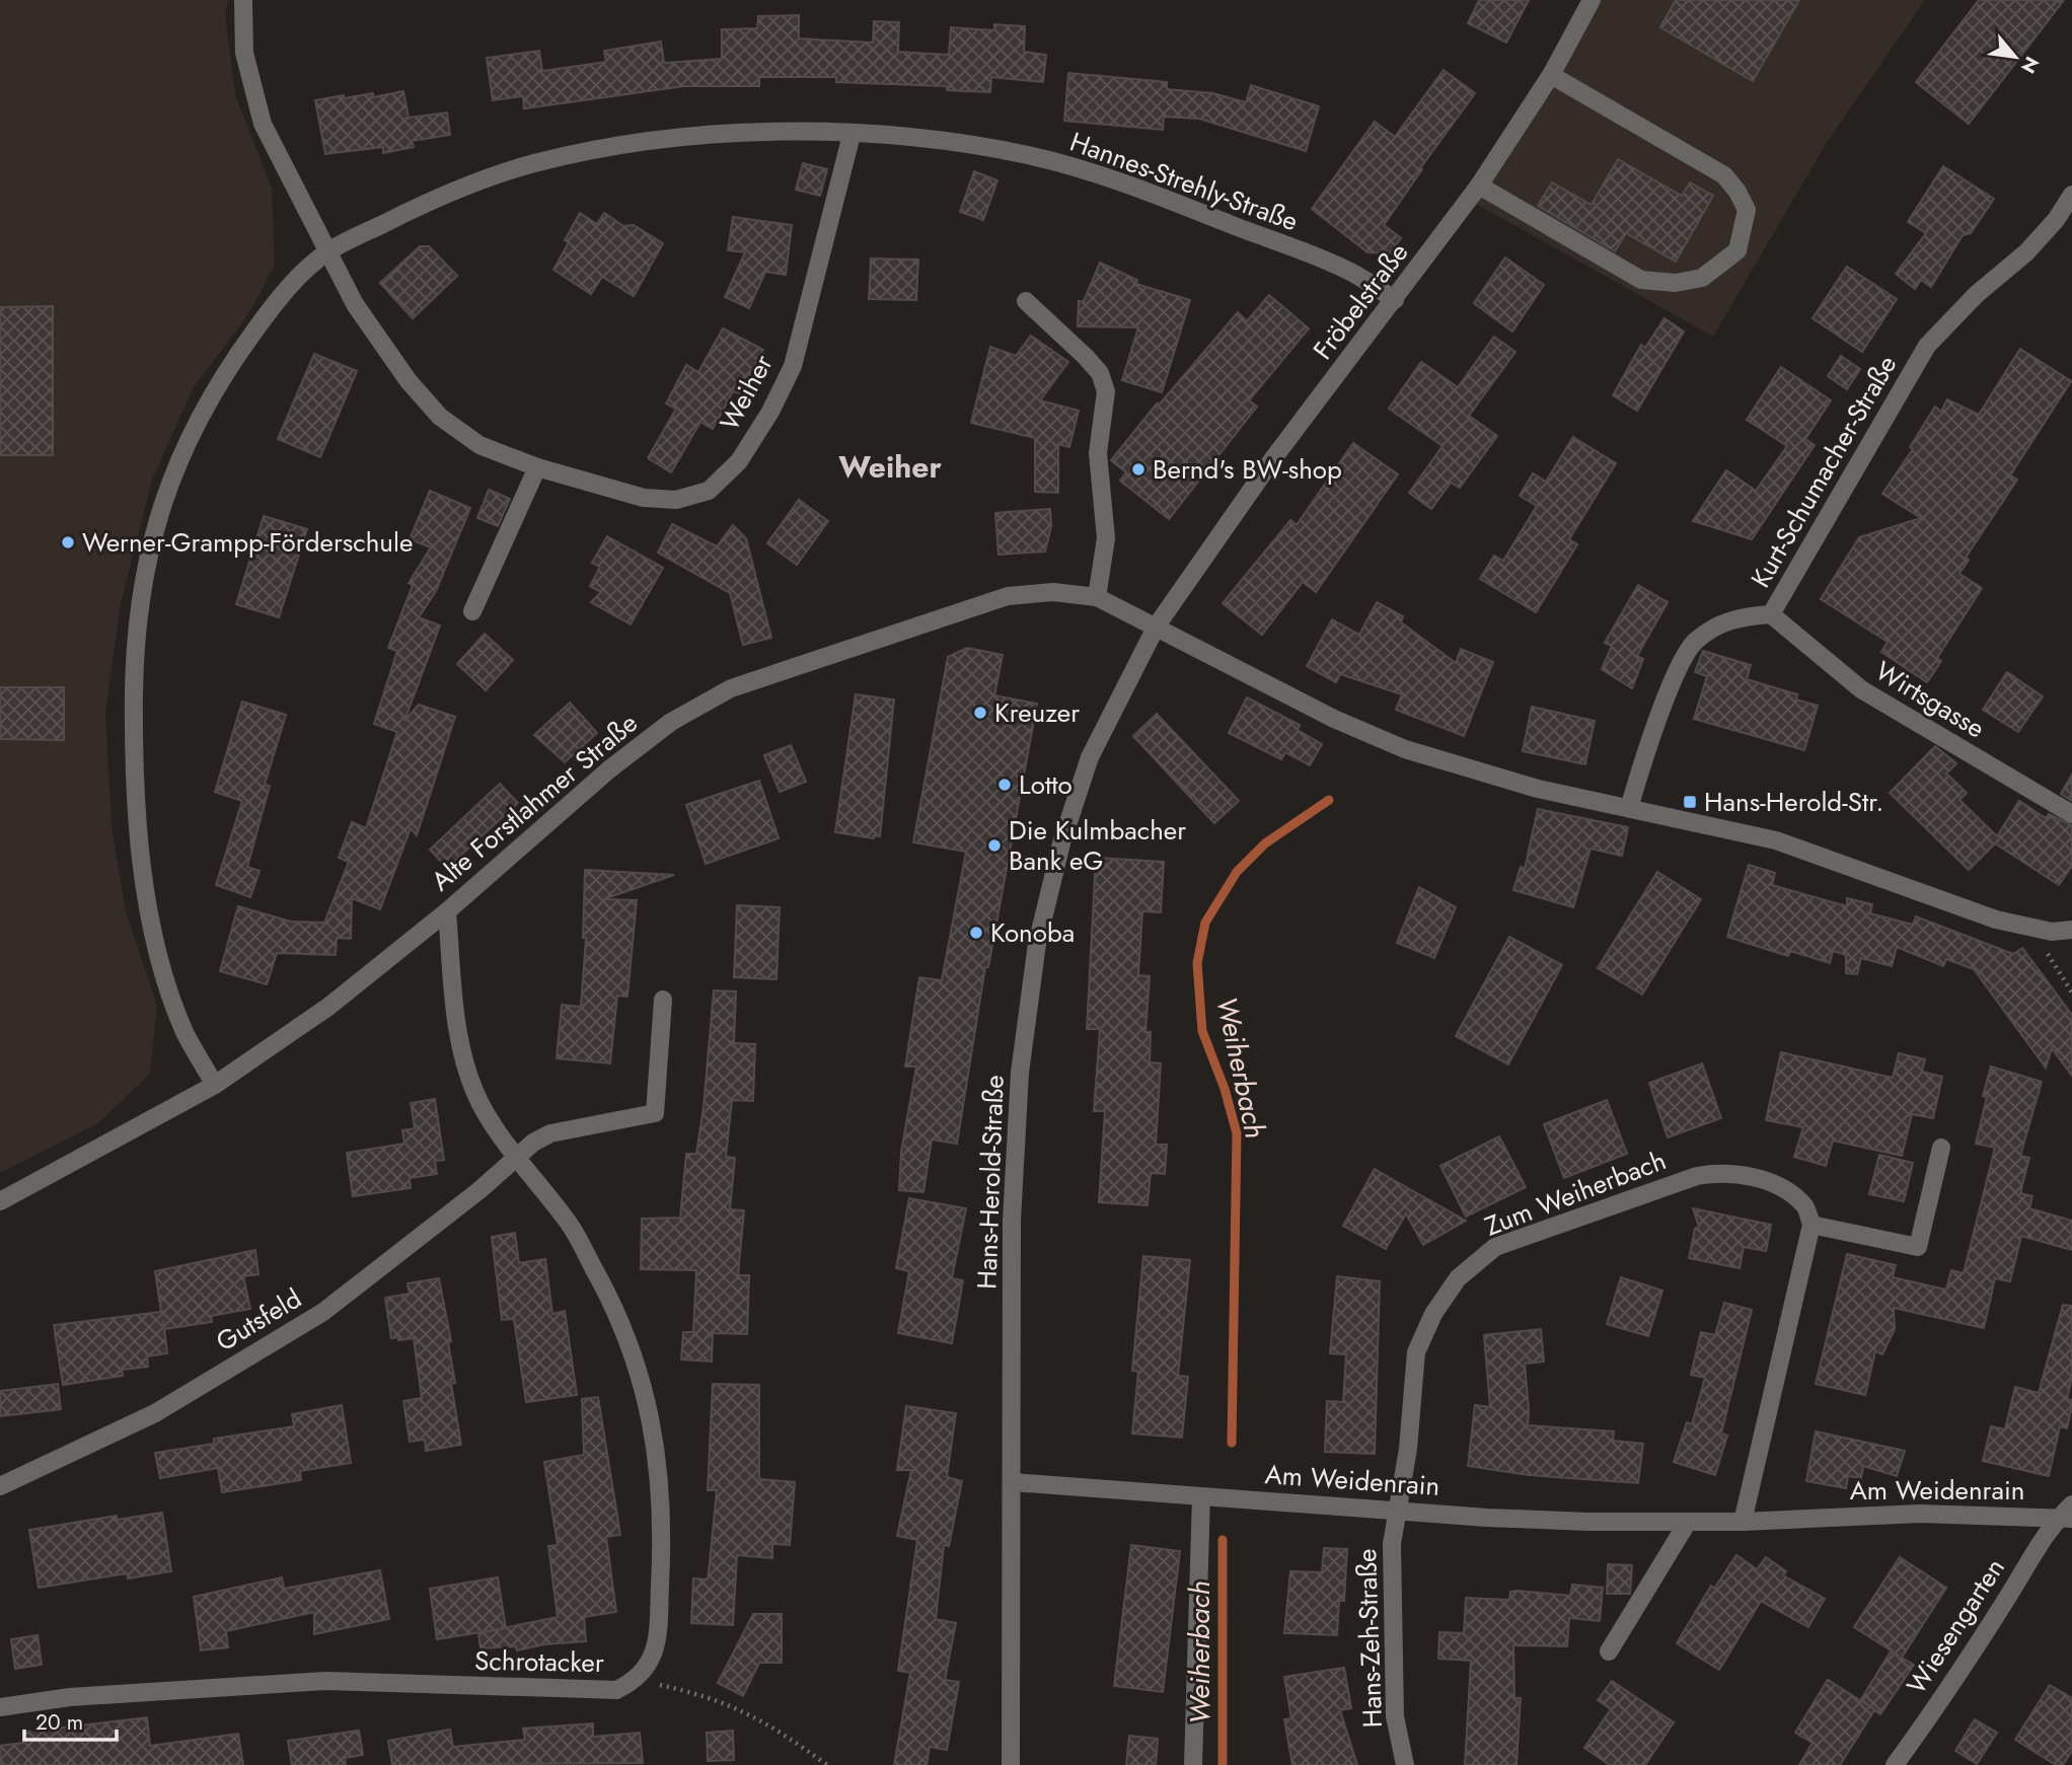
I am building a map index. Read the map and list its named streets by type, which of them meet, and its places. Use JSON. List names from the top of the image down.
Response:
{
  "streets": {
    "street": [
      "Hannes-Strehly-Straße",
      "Fröbelstraße",
      "Weiher",
      "Kurt-Schumacher-Straße",
      "Wirtsgasse",
      "Alte Forstlahmer Straße",
      "Hans-Herold-Straße",
      "Zum Weiherbach",
      "Gutsfeld",
      "Am Weidenrain",
      "Wiesengarten",
      "Hans-Zeh-Straße",
      "Schrotacker"
    ]
  },
  "crossings": [
    ["Hannes-Strehly-Straße", "Fröbelstraße"],
    ["Hannes-Strehly-Straße", "Weiher"],
    ["Hannes-Strehly-Straße", "Alte Forstlahmer Straße"],
    ["Fröbelstraße", "Alte Forstlahmer Straße"],
    ["Fröbelstraße", "Hans-Herold-Straße"],
    ["Kurt-Schumacher-Straße", "Wirtsgasse"],
    ["Kurt-Schumacher-Straße", "Alte Forstlahmer Straße"],
    ["Alte Forstlahmer Straße", "Hans-Herold-Straße"],
    ["Alte Forstlahmer Straße", "Schrotacker"],
    ["Hans-Herold-Straße", "Am Weidenrain"],
    ["Zum Weiherbach", "Am Weidenrain"],
    ["Zum Weiherbach", "Hans-Zeh-Straße"],
    ["Gutsfeld", "Schrotacker"],
    ["Am Weidenrain", "Wiesengarten"],
    ["Am Weidenrain", "Hans-Zeh-Straße"]
  ],
  "districts": ["Weiher"],
  "water": ["Weiherbach"],
  "places": {
    "other": [
      "Bernd's BW-shop",
      "Werner-Grampp-Förderschule",
      "Kreuzer",
      "Lotto",
      "Die Kulmbacher Bank eG",
      "Konoba"
    ],
    "transit": ["Hans-Herold-Str."]
  },
  "scale_bar": "20 m",
  "north": "bottom right"
}
